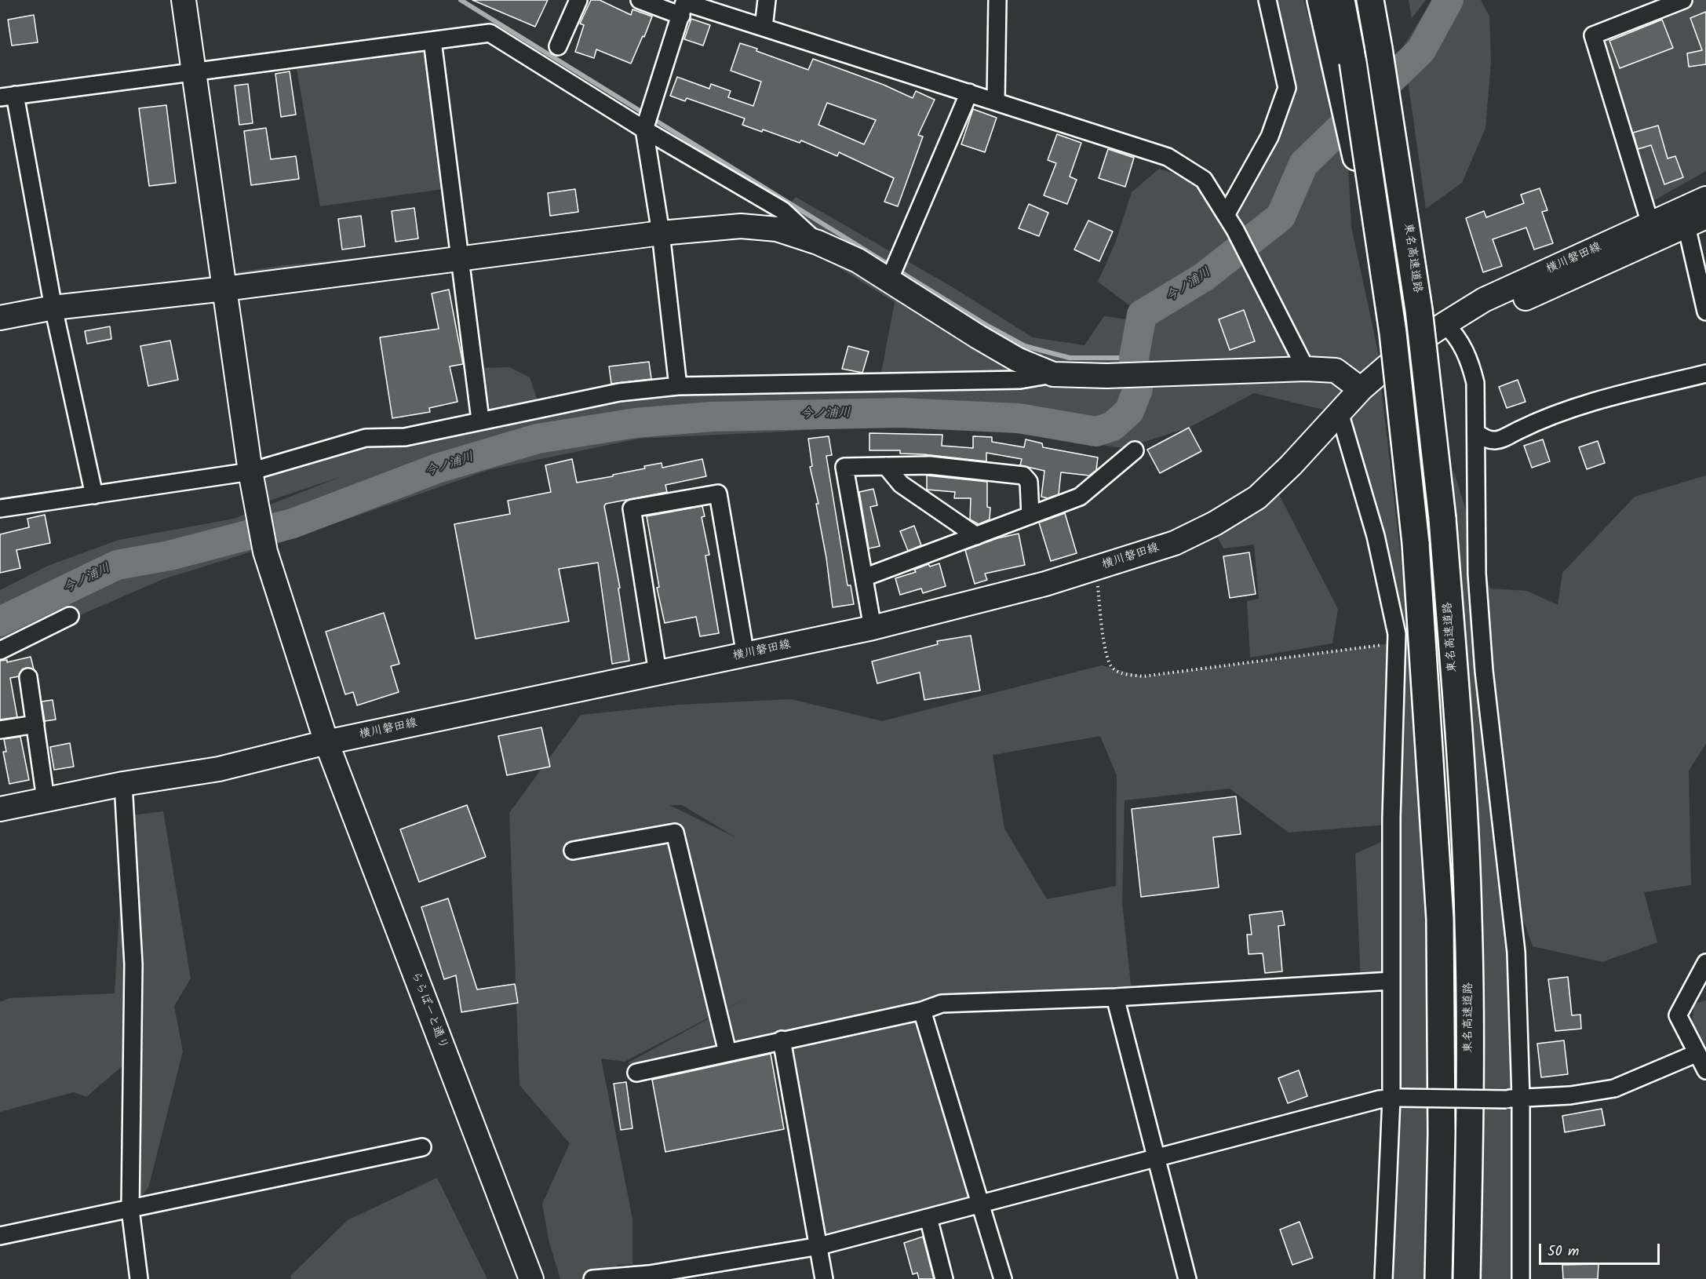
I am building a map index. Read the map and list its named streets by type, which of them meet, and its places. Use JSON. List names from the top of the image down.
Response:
{
  "streets": {
    "highway": ["東名高速道路"],
    "street": ["横川磐田線", "ららぽーと通り"]
  },
  "crossings": [
    ["横川磐田線", "ららぽーと通り"]
  ],
  "water": ["今ノ浦川"],
  "scale_bar": "50 m"
}
